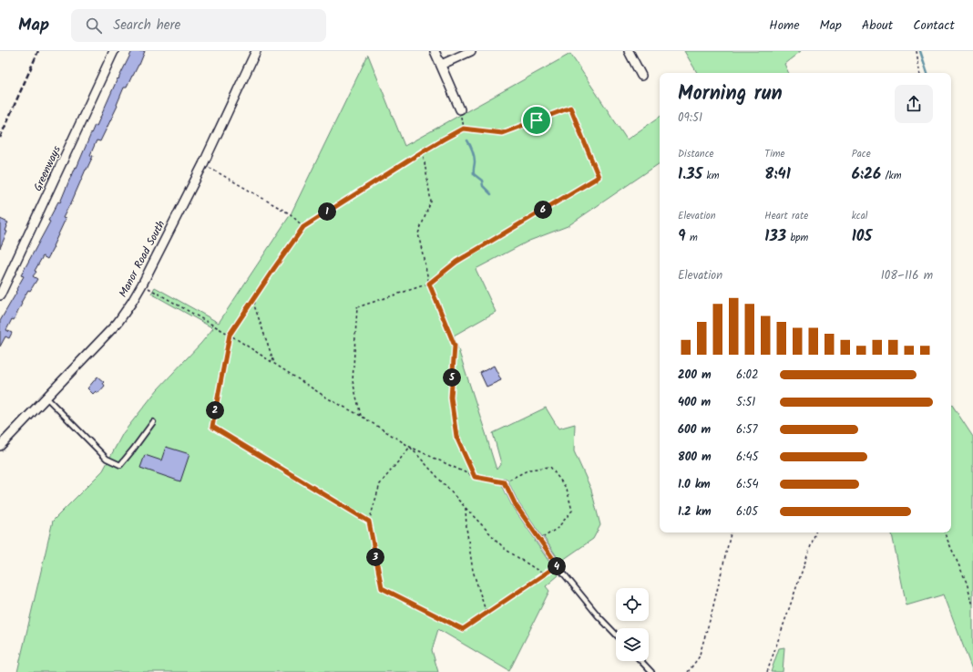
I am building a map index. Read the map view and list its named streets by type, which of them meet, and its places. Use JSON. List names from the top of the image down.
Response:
{
  "streets": {
    "street": ["Greenways", "Manor Road South"]
  },
  "page": {
    "header": "Map",
    "search": "Search here",
    "nav": [
      "Home",
      "Map",
      "About",
      "Contact"
    ],
    "heading": ["Morning run", "09:51"],
    "stats": [
      ["Distance", "1.35 km"],
      ["Time", "8:41"],
      ["Pace", "6:26 /km"],
      ["Elevation", "9 m"],
      ["Heart rate", "133 bpm"],
      ["kcal", "105"]
    ],
    "pins": [
      "6",
      "1",
      "5",
      "2",
      "3",
      "4"
    ],
    "chart": ["Elevation", "108–116 m"],
    "list": [
      {
        "name": "200 m",
        "note": "6:02"
      },
      {
        "name": "400 m",
        "note": "5:51"
      },
      {
        "name": "600 m",
        "note": "6:57"
      },
      {
        "name": "800 m",
        "note": "6:45"
      },
      {
        "name": "1.0 km",
        "note": "6:54"
      },
      {
        "name": "1.2 km",
        "note": "6:05"
      }
    ]
  }
}
